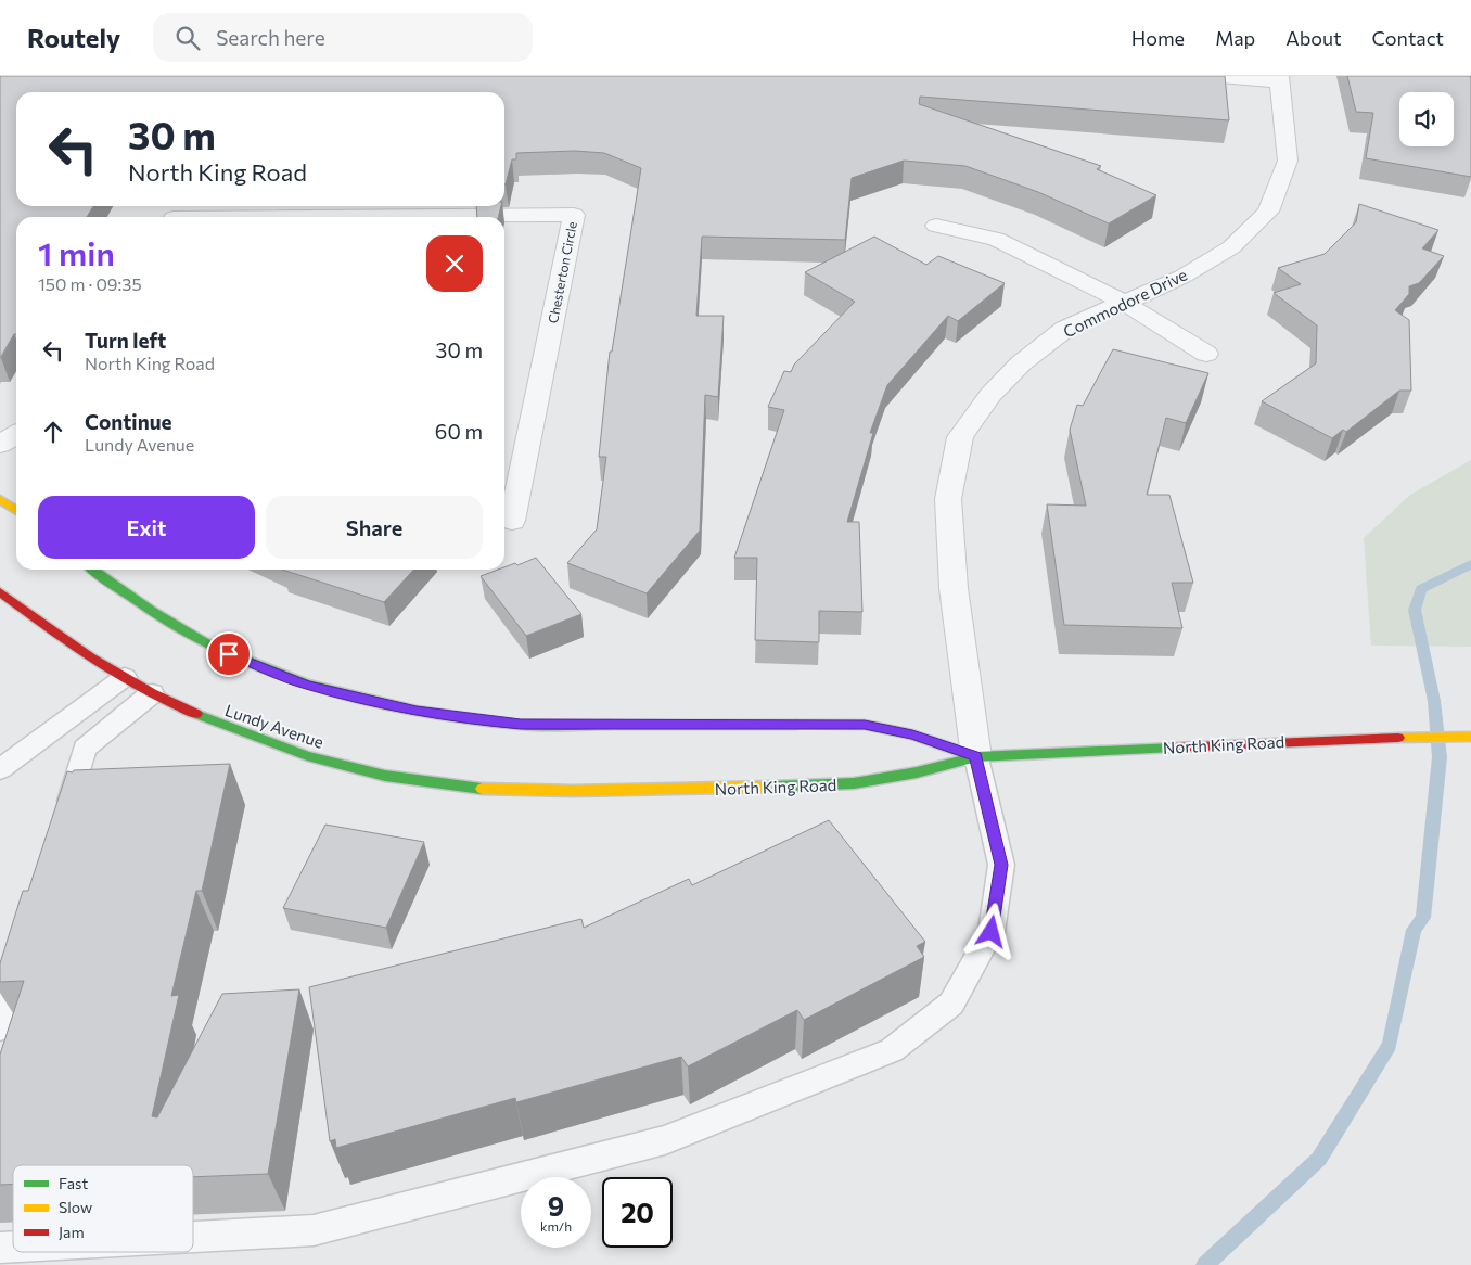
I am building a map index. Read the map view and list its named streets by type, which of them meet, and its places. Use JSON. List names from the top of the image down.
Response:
{
  "streets": {
    "main road": ["Lundy Avenue", "North King Road"],
    "street": ["Chesterton Circle", "Commodore Drive"]
  },
  "crossings": [
    ["Commodore Drive", "North King Road"],
    ["Lundy Avenue", "North King Road"]
  ],
  "legend": ["Fast", "Slow", "Jam"],
  "page": {
    "header": "Routely",
    "search": "Search here",
    "nav": [
      "Home",
      "Map",
      "About",
      "Contact"
    ],
    "turn": ["30 m", "North King Road"],
    "heading": ["1 min", "150 m · 09:35"],
    "list": [
      {
        "name": "Turn left",
        "note": "North King Road",
        "value": "30 m"
      },
      {
        "name": "Continue",
        "note": "Lundy Avenue",
        "value": "60 m"
      }
    ],
    "buttons": ["Exit", "Share"],
    "speed": "9 km/h",
    "limit": "20"
  }
}
